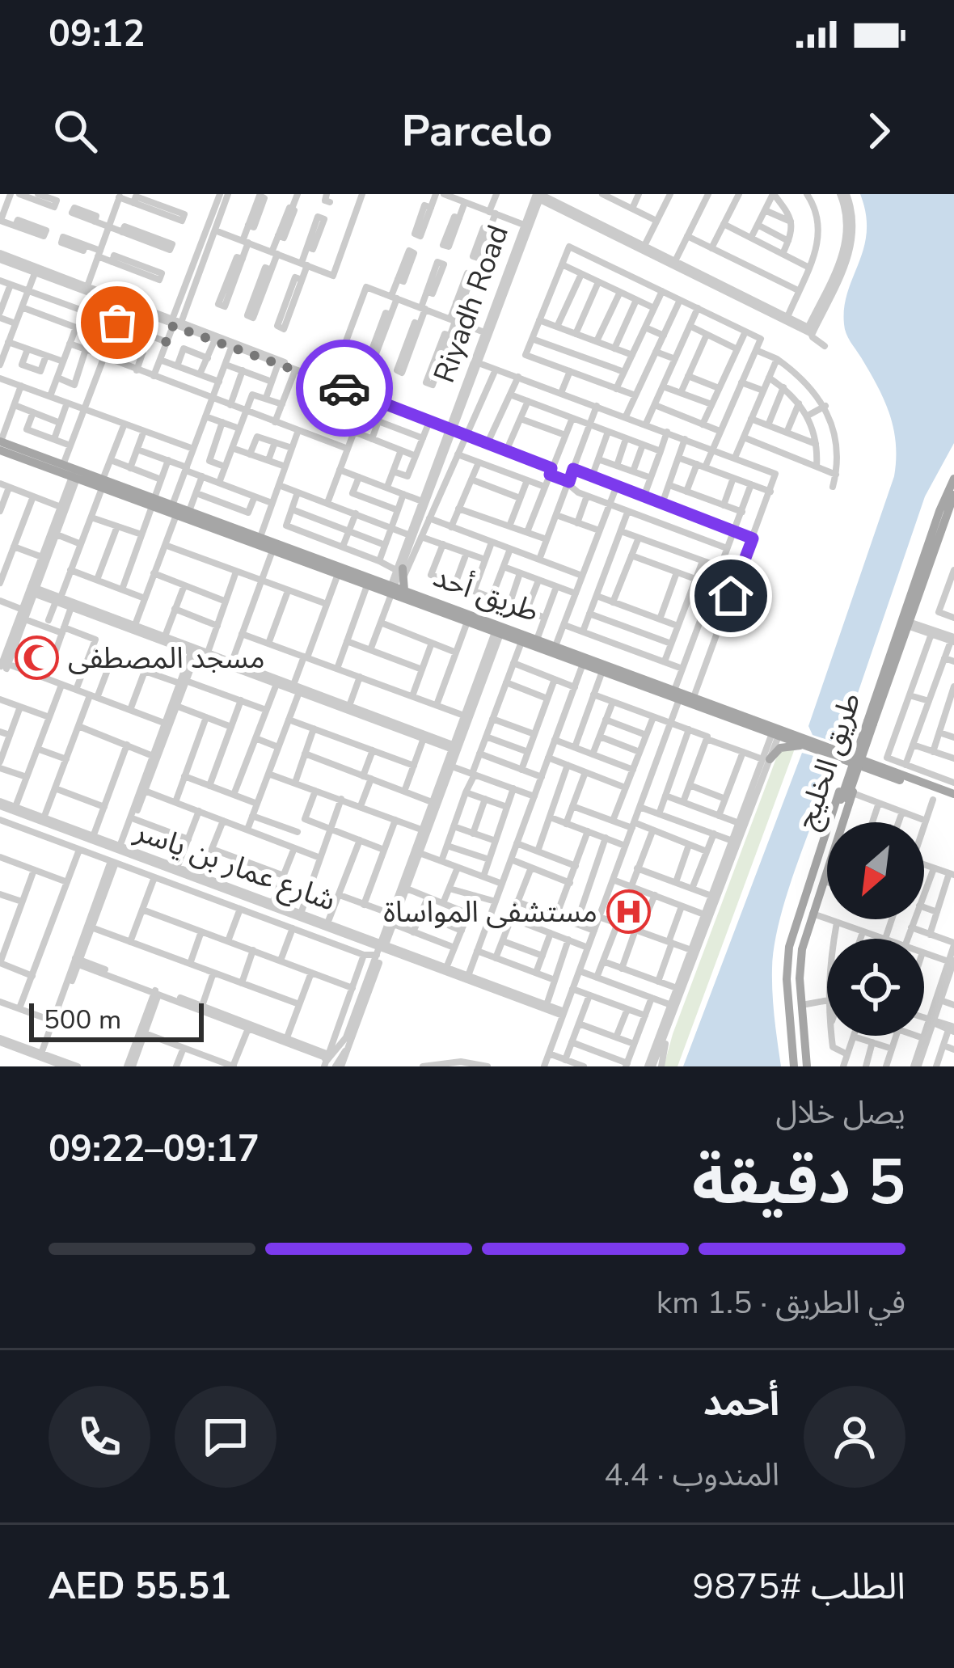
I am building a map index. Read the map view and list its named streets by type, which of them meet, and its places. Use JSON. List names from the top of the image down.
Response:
{
  "streets": {
    "main road": ["طريق أحد", "طريق الخليج"],
    "street": ["Riyadh Road", "شارع عمار بن ياسر"]
  },
  "places": {
    "mosque": ["مسجد المصطفى"],
    "hospital": ["مستشفى المواساة"]
  },
  "scale_bar": "500 m",
  "north": "bottom left",
  "page": {
    "status": "09:12",
    "header": "Parcelo",
    "scale": "500 m",
    "heading": ["5 دقيقة", "يصل خلال", "09:17–09:22"],
    "panel": [
      "أحمد",
      "المندوب · 4.4",
      "الطلب #9875",
      "AED 55.51"
    ],
    "bar": "في الطريق · 1.5 km"
  }
}
